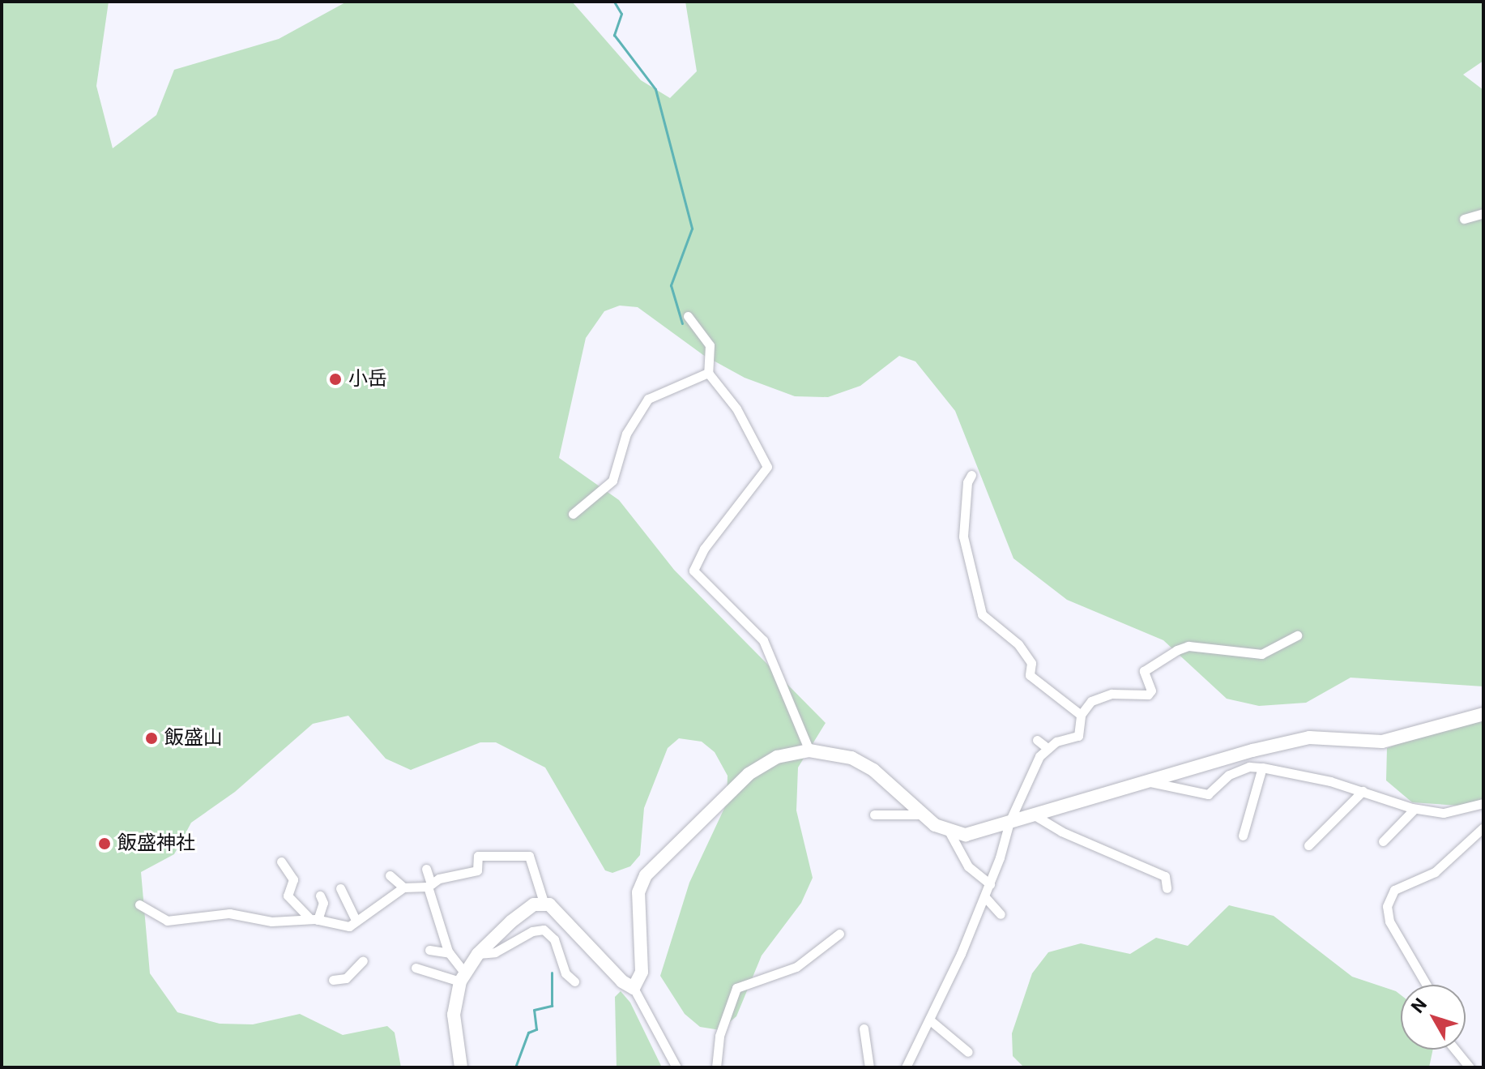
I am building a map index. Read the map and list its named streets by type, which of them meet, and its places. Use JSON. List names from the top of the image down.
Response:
{
  "places": ["小岳", "飯盛山", "飯盛神社"],
  "north": "top left"
}
